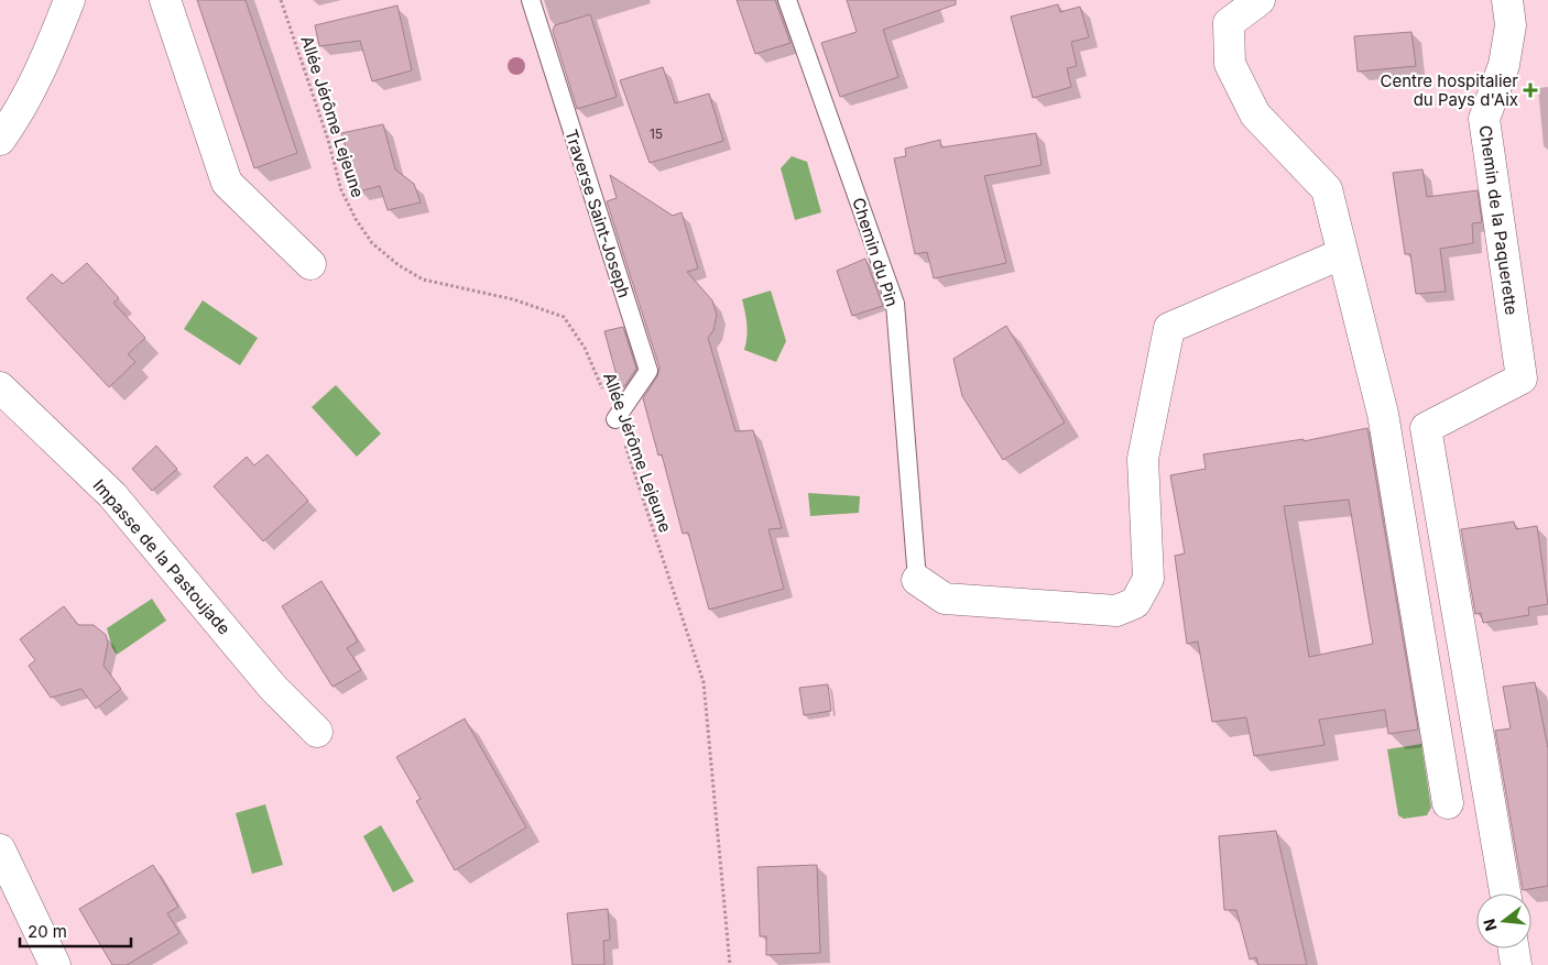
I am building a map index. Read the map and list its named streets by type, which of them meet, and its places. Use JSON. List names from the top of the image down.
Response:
{
  "streets": {
    "street": ["Chemin de la Paquerette", "Impasse de la Pastoujade"],
    "lane": ["Traverse Saint-Joseph", "Chemin du Pin"],
    "path": ["Allée Jérôme Lejeune"]
  },
  "crossings": [
    ["Allée Jérôme Lejeune", "Traverse Saint-Joseph"]
  ],
  "places": {
    "health": ["Centre hospitalier du Pays d'Aix"]
  },
  "house_numbers": ["15"],
  "scale_bar": "20 m",
  "north": "left"
}
